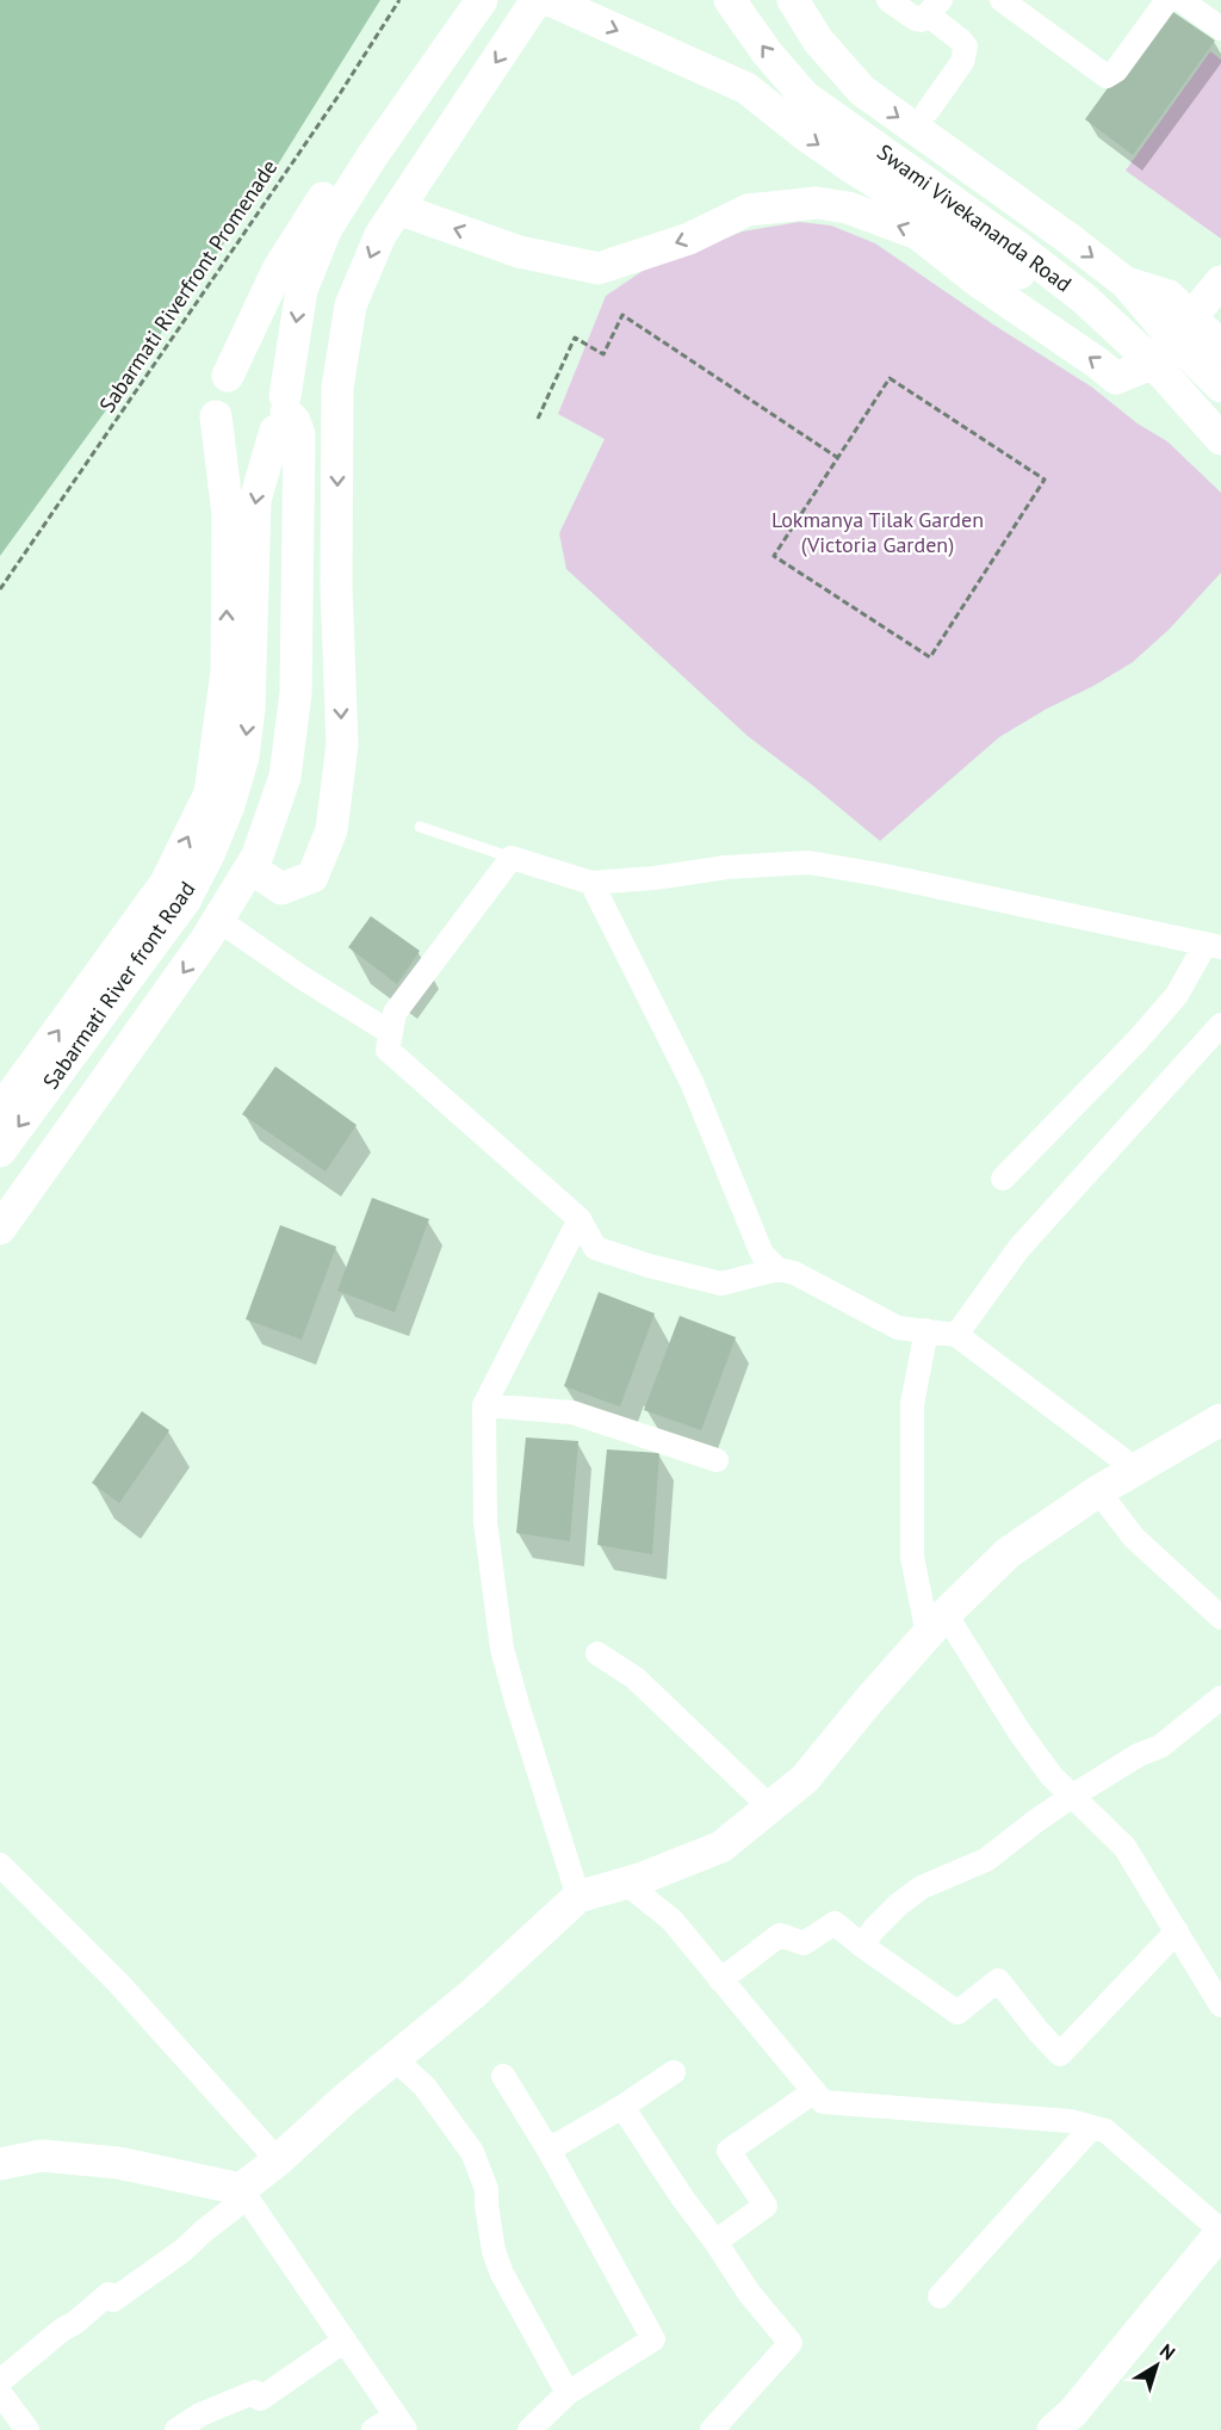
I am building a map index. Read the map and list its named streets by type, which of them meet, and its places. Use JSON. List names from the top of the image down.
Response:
{
  "streets": {
    "main road": ["Swami Vivekananda Road", "Sabarmati River front Road"],
    "path": ["Sabarmati Riverfront Promenade"]
  },
  "parks": ["Lokmanya Tilak Garden (Victoria Garden)"],
  "north": "top right"
}
